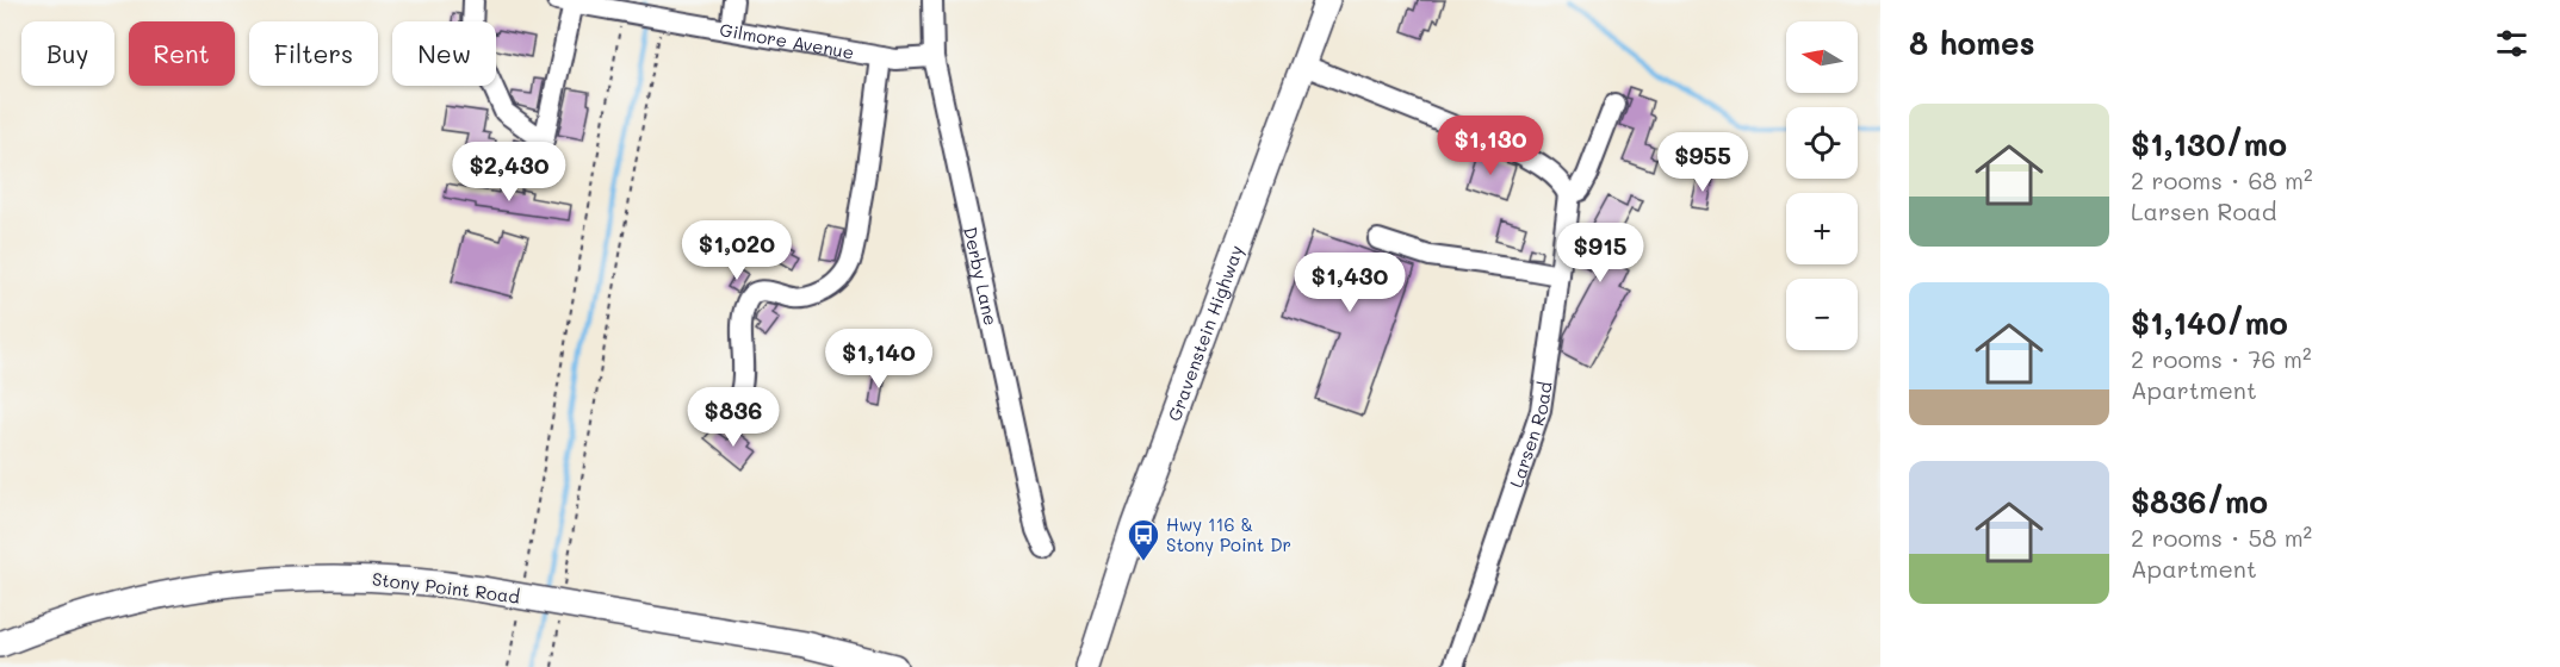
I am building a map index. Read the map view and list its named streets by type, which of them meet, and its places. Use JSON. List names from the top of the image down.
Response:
{
  "streets": {
    "main road": ["Gravenstein Highway", "Stony Point Road"],
    "street": ["Gilmore Avenue", "Derby Lane", "Larsen Road"]
  },
  "crossings": [
    ["Gilmore Avenue", "Derby Lane"]
  ],
  "places": {
    "bus stop": ["Hwy 116 & Stony Point Dr"]
  },
  "north": "left",
  "page": {
    "heading": "8 homes",
    "map_buttons": ["+", "−"],
    "chip": [
      "Buy",
      "Rent",
      "Filters",
      "New"
    ],
    "list": [
      {
        "name": "$1,130/mo",
        "note": "2 rooms · 68 m² · Larsen Road"
      },
      {
        "name": "$1,140/mo",
        "note": "2 rooms · 76 m² · Apartment"
      },
      {
        "name": "$836/mo",
        "note": "2 rooms · 58 m² · Apartment"
      }
    ],
    "price": [
      "$1,130",
      "$955",
      "$2,430",
      "$1,020",
      "$915",
      "$1,430",
      "$1,140",
      "$836"
    ]
  }
}
